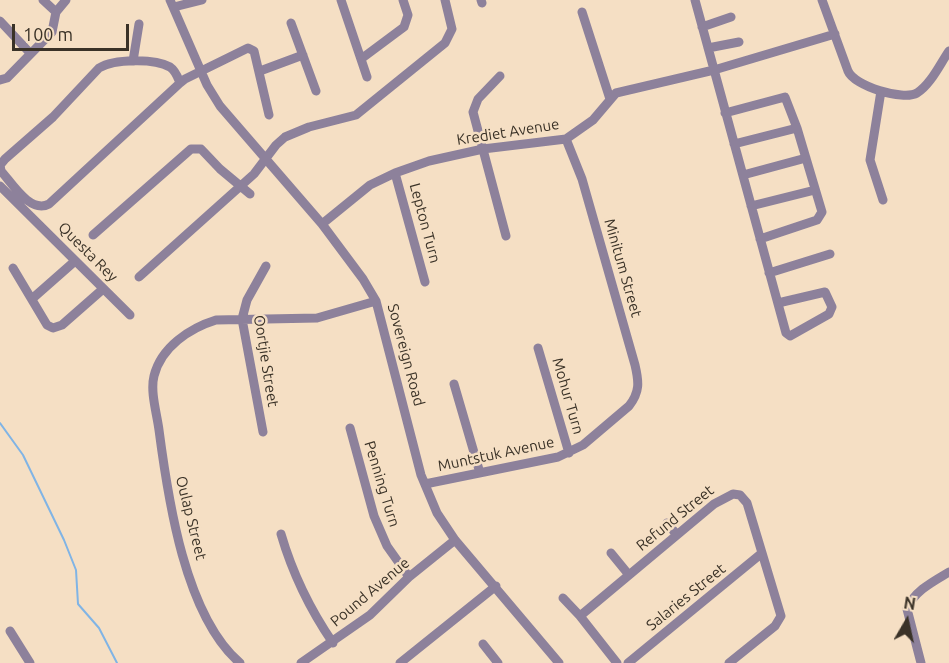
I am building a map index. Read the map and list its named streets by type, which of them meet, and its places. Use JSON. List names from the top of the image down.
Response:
{
  "streets": {
    "street": [
      "Krediet Avenue",
      "Lepton Turn",
      "Questa Rey",
      "Minitum Street",
      "Sovereign Road",
      "Oortjie Street",
      "Mohur Turn",
      "Muntstuk Avenue",
      "Penning Turn",
      "Oulap Street",
      "Refund Street",
      "Pound Avenue",
      "Salaries Street"
    ]
  },
  "crossings": [
    ["Krediet Avenue", "Lepton Turn"],
    ["Krediet Avenue", "Minitum Street"],
    ["Krediet Avenue", "Sovereign Road"],
    ["Minitum Street", "Muntstuk Avenue"],
    ["Sovereign Road", "Muntstuk Avenue"],
    ["Sovereign Road", "Pound Avenue"],
    ["Oortjie Street", "Oulap Street"],
    ["Mohur Turn", "Muntstuk Avenue"],
    ["Penning Turn", "Pound Avenue"],
    ["Refund Street", "Salaries Street"]
  ],
  "scale_bar": "100 m",
  "north": "top"
}
